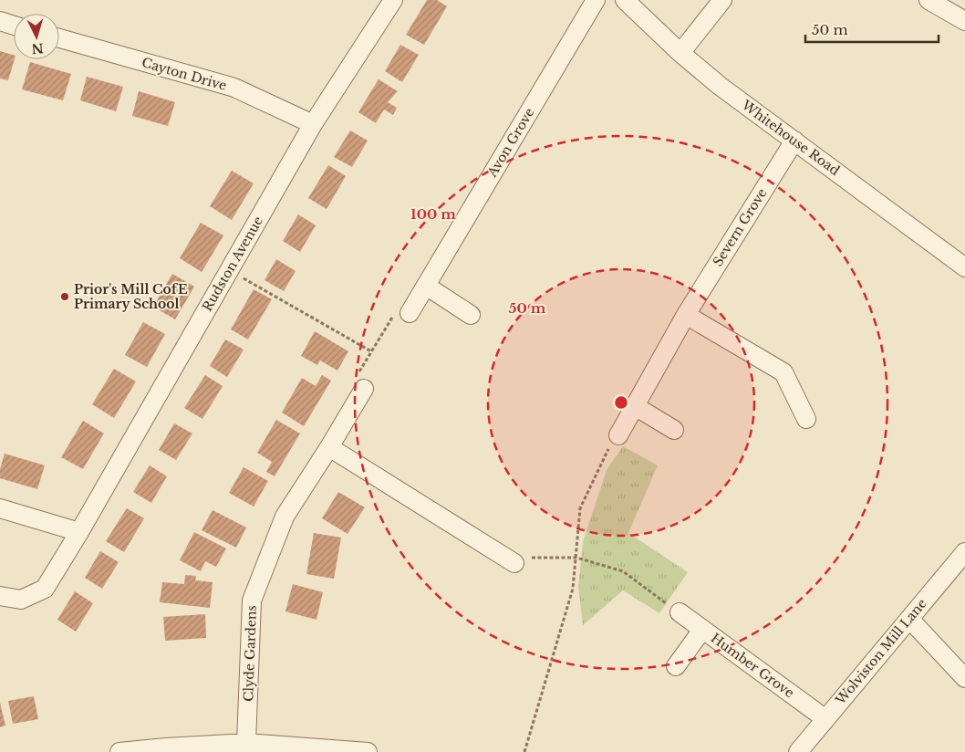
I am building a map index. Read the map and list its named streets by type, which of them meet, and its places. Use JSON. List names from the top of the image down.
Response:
{
  "streets": {
    "street": [
      "Cayton Drive",
      "Whitehouse Road",
      "Avon Grove",
      "Severn Grove",
      "Rudston Avenue",
      "Wolviston Mill Lane",
      "Clyde Gardens",
      "Humber Grove"
    ]
  },
  "crossings": [
    ["Cayton Drive", "Rudston Avenue"],
    ["Whitehouse Road", "Severn Grove"],
    ["Wolviston Mill Lane", "Humber Grove"]
  ],
  "places": ["Prior's Mill CofE Primary School"],
  "scale_bar": "50 m",
  "north": "bottom",
  "rings": ["100 m", "50 m"]
}
